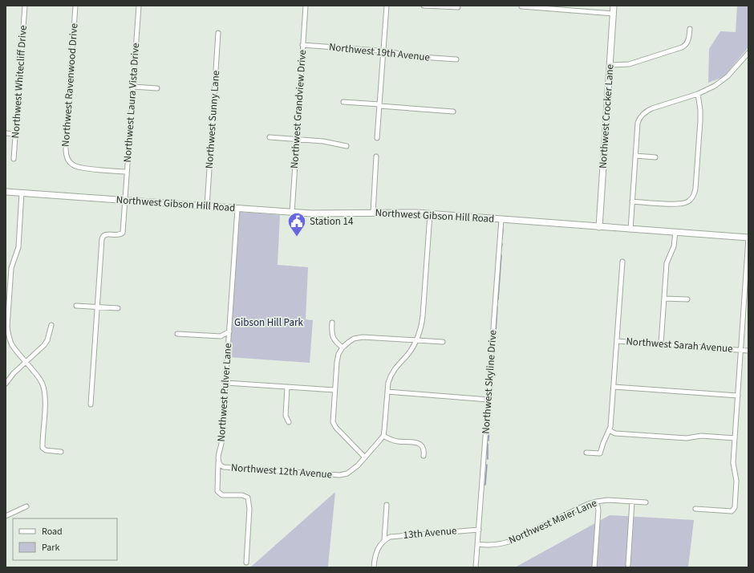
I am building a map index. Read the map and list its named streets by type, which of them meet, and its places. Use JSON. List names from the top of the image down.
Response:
{
  "streets": {
    "main road": ["Northwest Crocker Lane", "Northwest Gibson Hill Road"],
    "street": [
      "Northwest 19th Avenue",
      "Northwest Whitecliff Drive",
      "Northwest Ravenwood Drive",
      "Northwest Laura Vista Drive",
      "Northwest Grandview Drive",
      "Northwest Sunny Lane",
      "Northwest Sarah Avenue",
      "Northwest Skyline Drive",
      "Northwest Pulver Lane",
      "Northwest 12th Avenue",
      "Northwest Maier Lane",
      "13th Avenue"
    ]
  },
  "crossings": [
    ["Northwest 19th Avenue", "Northwest Grandview Drive"],
    ["Northwest Ravenwood Drive", "Northwest Laura Vista Drive"],
    ["Northwest Laura Vista Drive", "Northwest Gibson Hill Road"],
    ["Northwest Grandview Drive", "Northwest Gibson Hill Road"],
    ["Northwest Crocker Lane", "Northwest Gibson Hill Road"],
    ["Northwest Sunny Lane", "Northwest Gibson Hill Road"],
    ["Northwest Gibson Hill Road", "Northwest Skyline Drive"],
    ["Northwest Gibson Hill Road", "Northwest Pulver Lane"],
    ["Northwest Skyline Drive", "Northwest Maier Lane"],
    ["Northwest Skyline Drive", "13th Avenue"],
    ["Northwest Pulver Lane", "Northwest 12th Avenue"]
  ],
  "parks": ["Gibson Hill Park"],
  "places": {
    "public building": ["Station 14"]
  },
  "legend": ["Road", "Park"]
}
